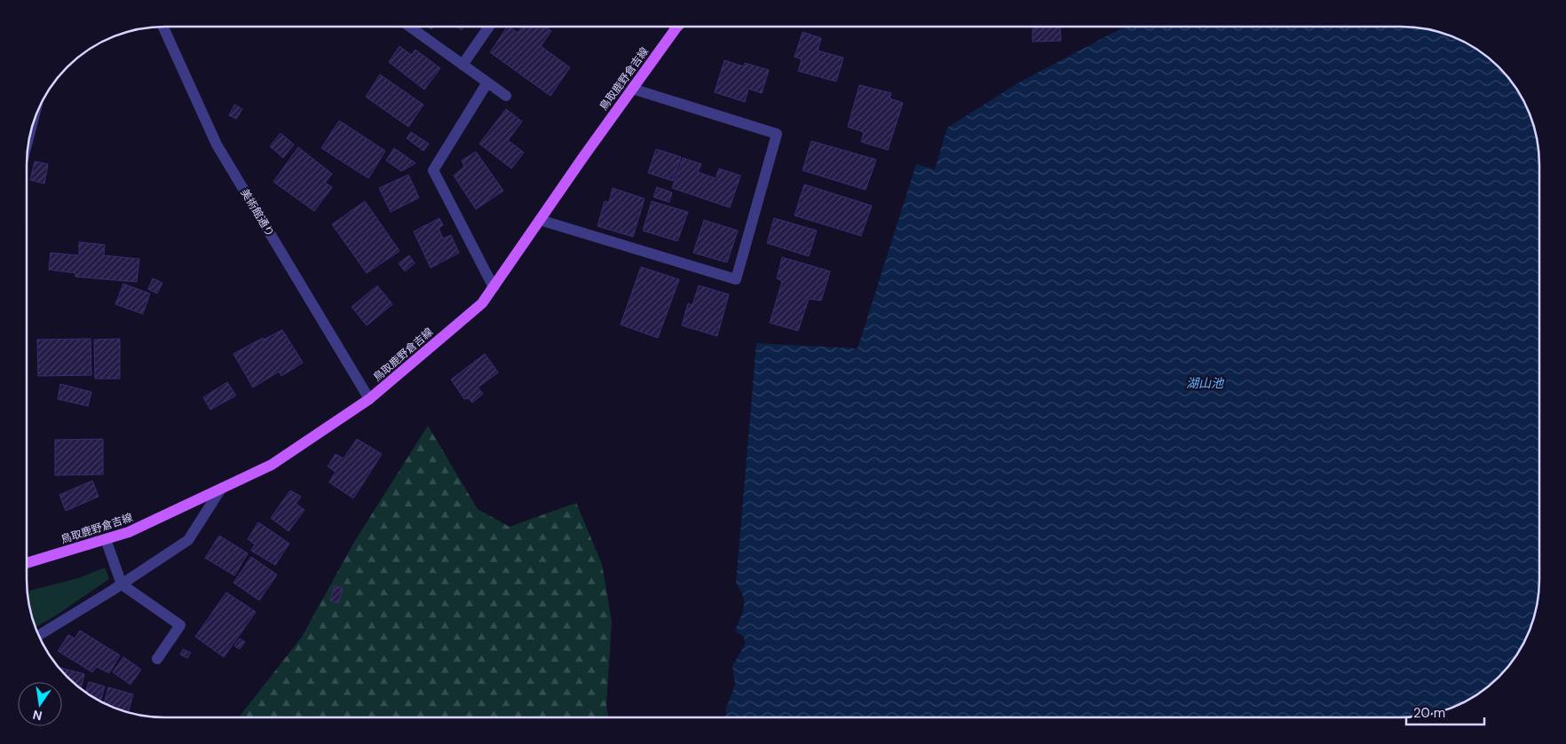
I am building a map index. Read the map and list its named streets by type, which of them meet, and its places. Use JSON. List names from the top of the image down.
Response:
{
  "streets": {
    "main road": ["鳥取鹿野倉吉線"],
    "street": ["美術館通り"]
  },
  "crossings": [
    ["鳥取鹿野倉吉線", "美術館通り"]
  ],
  "water": ["湖山池"],
  "scale_bar": "20 m",
  "north": "bottom"
}
